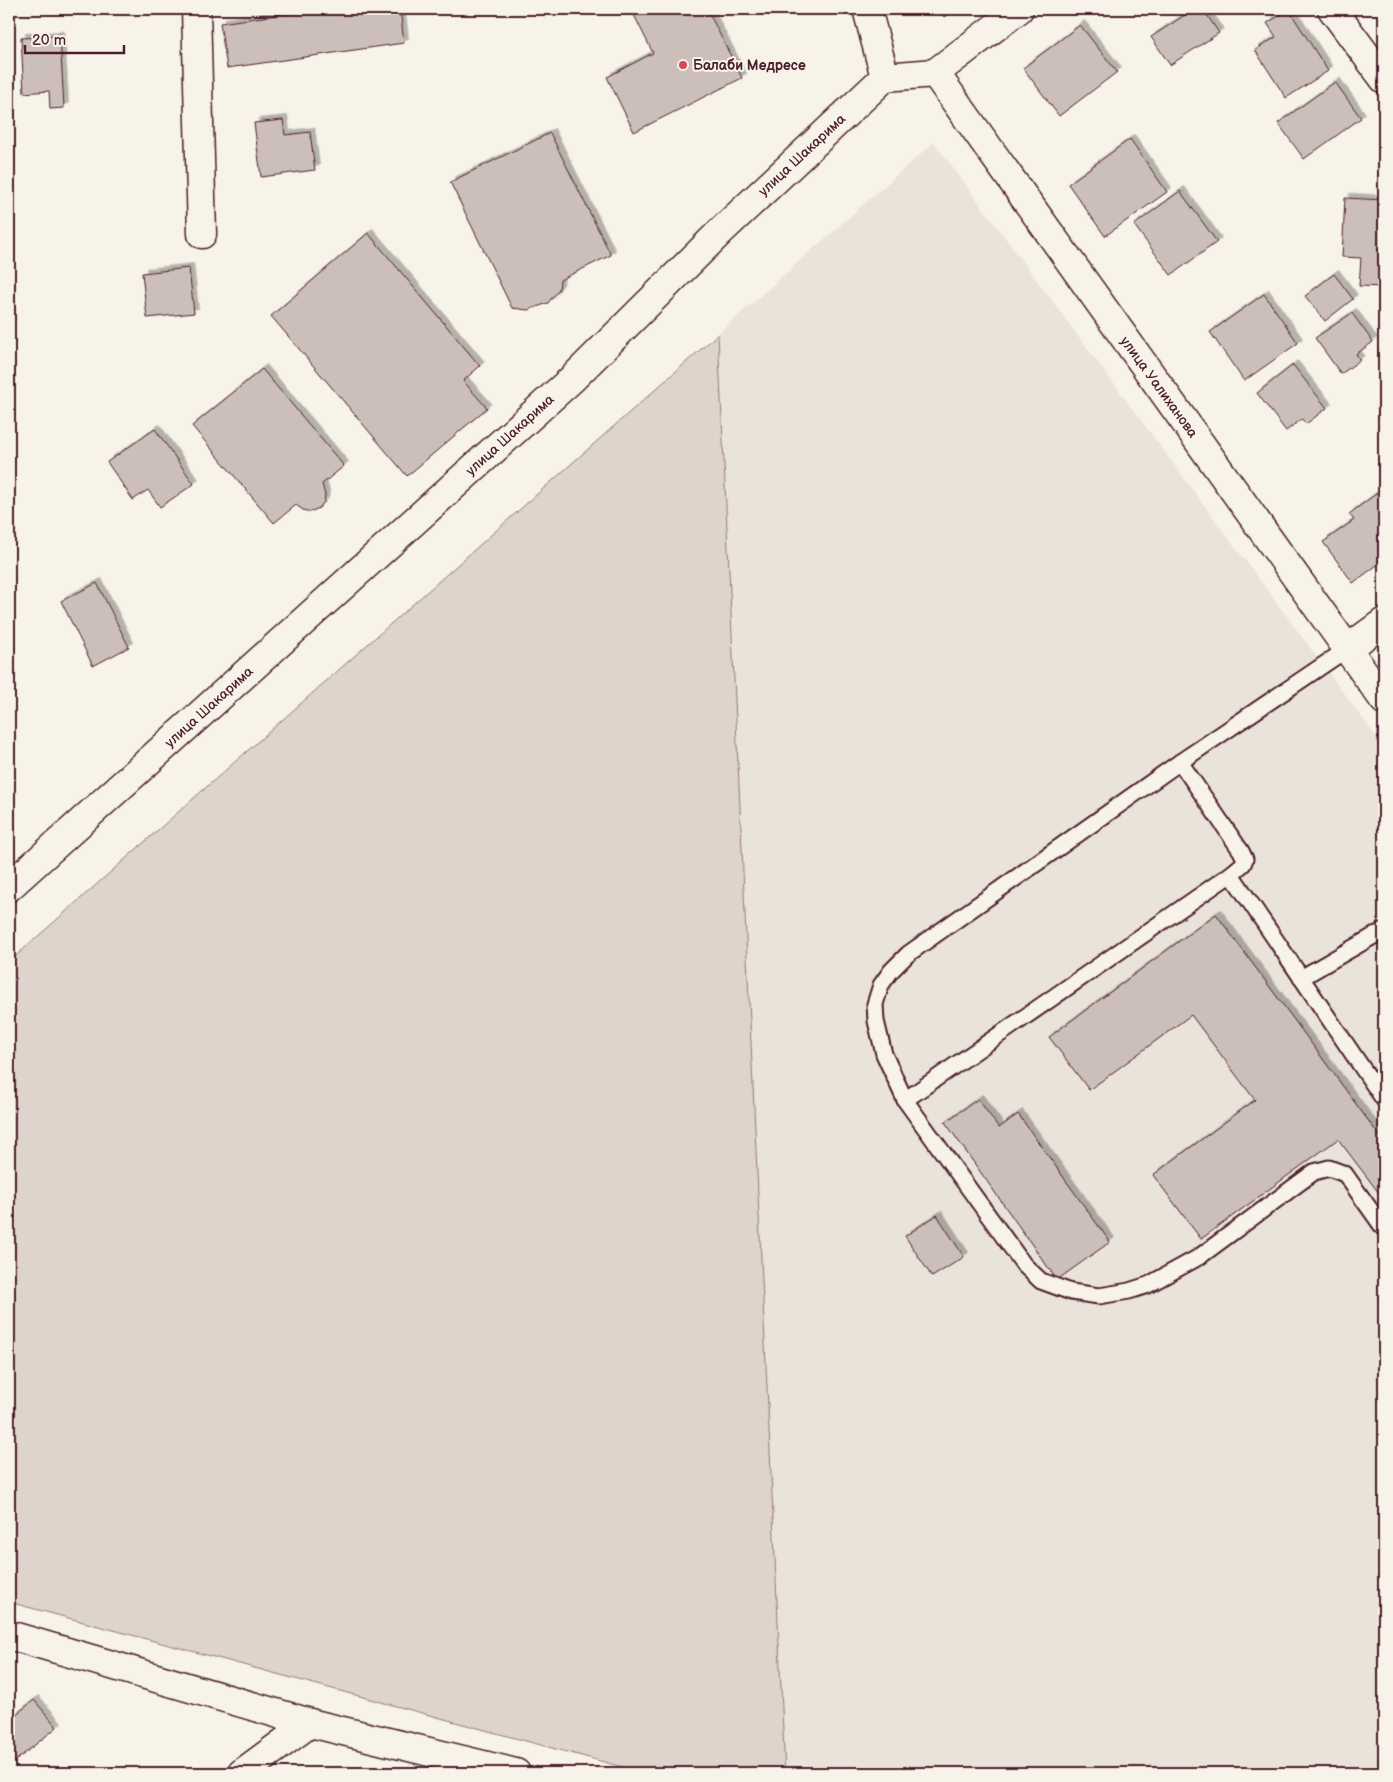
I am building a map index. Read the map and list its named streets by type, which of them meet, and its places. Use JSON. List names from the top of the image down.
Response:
{
  "streets": {
    "street": ["улица Шакарима", "улица Уалиханова"]
  },
  "places": ["Балаби Медресе"],
  "scale_bar": "20 m"
}
